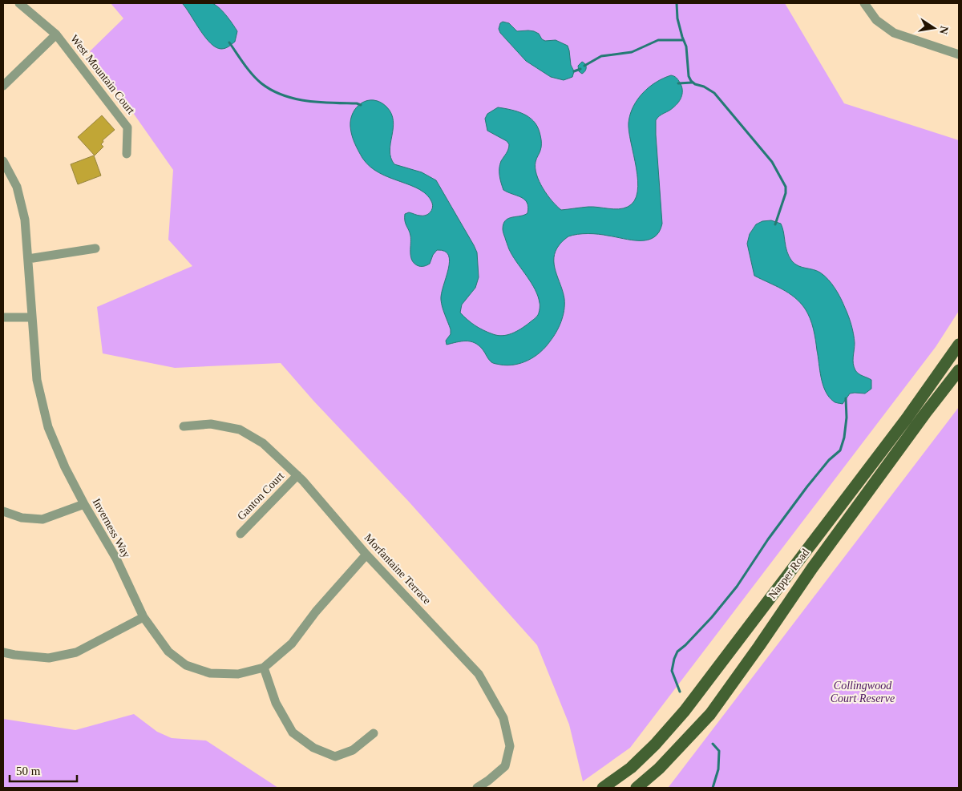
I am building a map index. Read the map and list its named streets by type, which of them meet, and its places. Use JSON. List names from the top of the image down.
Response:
{
  "streets": {
    "main road": ["Napper Road"],
    "street": [
      "West Mountain Court",
      "Ganton Court",
      "Inverness Way",
      "Morfantaine Terrace"
    ]
  },
  "crossings": [
    ["Ganton Court", "Morfantaine Terrace"],
    ["Inverness Way", "Morfantaine Terrace"]
  ],
  "parks": ["Collingwood Court Reserve"],
  "scale_bar": "50 m",
  "north": "right"
}
